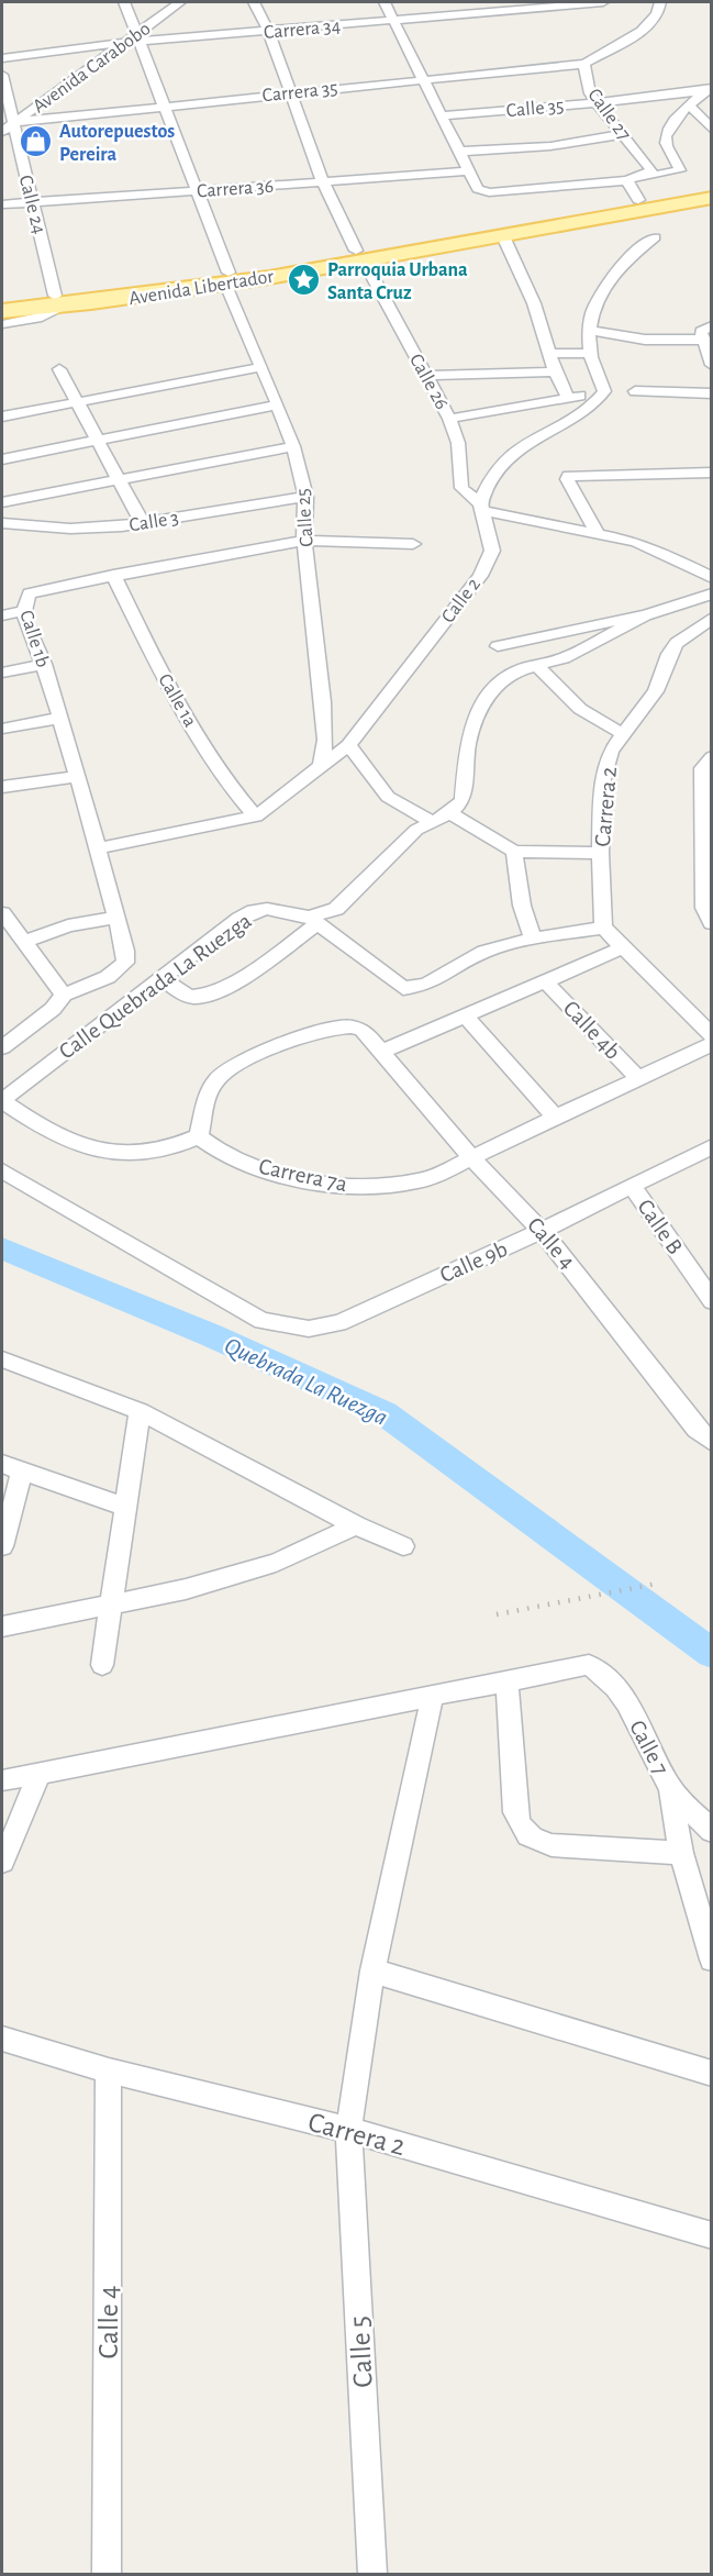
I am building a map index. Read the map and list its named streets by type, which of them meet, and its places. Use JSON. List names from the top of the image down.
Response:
{
  "streets": {
    "main road": ["Avenida Libertador"],
    "street": [
      "Carrera 34",
      "Avenida Carabobo",
      "Carrera 35",
      "Calle 35",
      "Calle 27",
      "Carrera 36",
      "Calle 24",
      "Calle 26",
      "Calle 25",
      "Calle 3",
      "Calle 2",
      "Calle 1b",
      "Calle 1a",
      "Carrera 2",
      "Calle Quebrada La Ruezga",
      "Calle 4b",
      "Carrera 7a",
      "Calle B",
      "Calle 4",
      "Calle 9b",
      "Calle 7",
      "Calle 5"
    ]
  },
  "crossings": [
    ["Carrera 34", "Avenida Carabobo"],
    ["Carrera 34", "Calle 26"],
    ["Carrera 34", "Calle 25"],
    ["Avenida Carabobo", "Carrera 35"],
    ["Avenida Carabobo", "Calle 24"],
    ["Avenida Carabobo", "Calle 25"],
    ["Carrera 35", "Calle 27"],
    ["Carrera 35", "Calle 24"],
    ["Carrera 35", "Calle 26"],
    ["Carrera 35", "Calle 25"],
    ["Calle 35", "Calle 27"],
    ["Carrera 36", "Calle 24"],
    ["Carrera 36", "Calle 26"],
    ["Carrera 36", "Calle 25"],
    ["Calle 24", "Avenida Libertador"],
    ["Avenida Libertador", "Calle 26"],
    ["Avenida Libertador", "Calle 25"],
    ["Calle 26", "Calle 2"],
    ["Calle 25", "Calle 3"],
    ["Calle 25", "Calle 2"],
    ["Calle 25", "Calle 1b"],
    ["Calle 2", "Calle 1b"],
    ["Calle 2", "Calle 1a"],
    ["Calle 1b", "Calle 1a"],
    ["Carrera 2", "Calle 4"],
    ["Carrera 2", "Calle 5"],
    ["Calle 4b", "Carrera 7a"],
    ["Carrera 7a", "Calle 4"],
    ["Calle B", "Calle 9b"],
    ["Calle 4", "Calle 9b"]
  ],
  "water": ["Quebrada La Ruezga"],
  "places": {
    "shop": ["Autorepuestos Pereira"],
    "place": ["Parroquia Urbana Santa Cruz"]
  }
}
